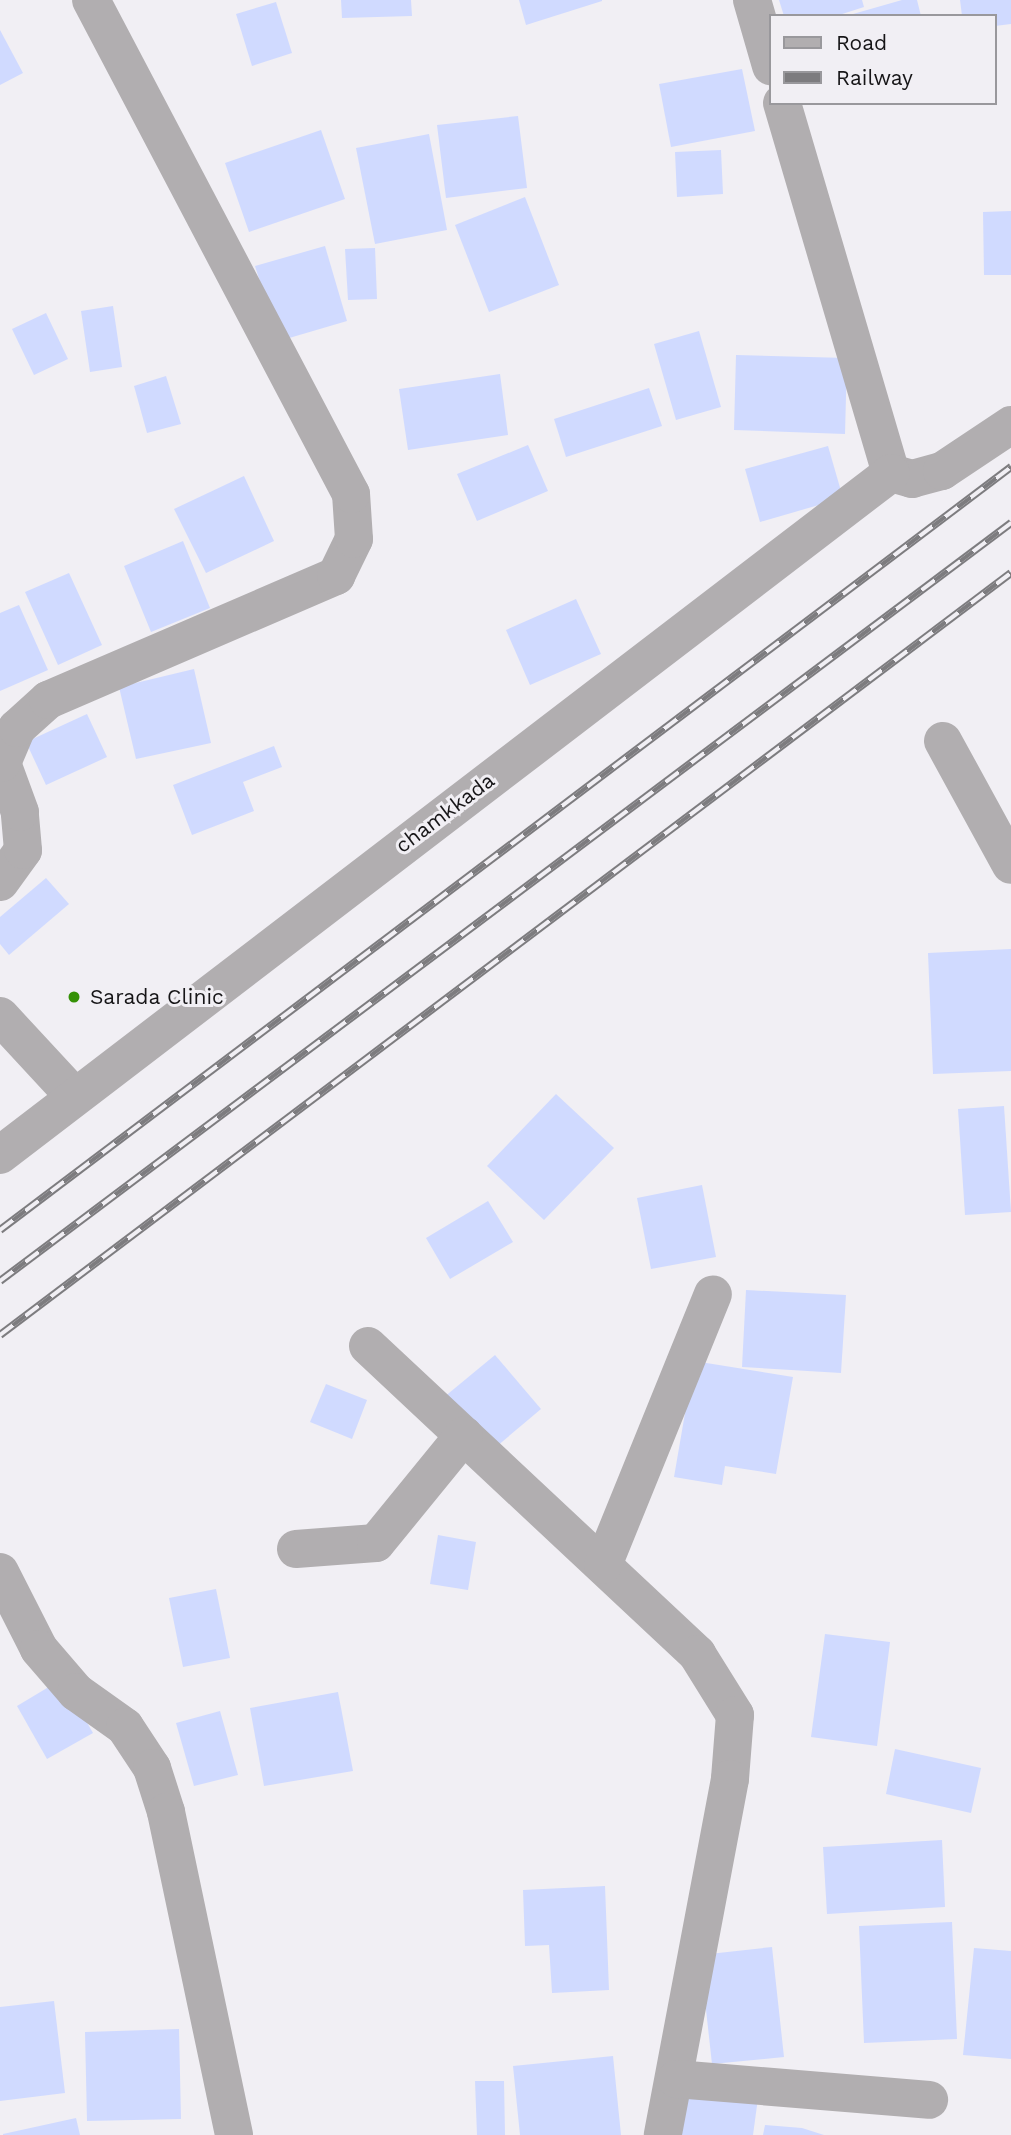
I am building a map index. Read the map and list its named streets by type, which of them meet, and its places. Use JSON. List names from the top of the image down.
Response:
{
  "streets": {
    "street": ["chamkkada"]
  },
  "places": ["Sarada Clinic"],
  "legend": ["Road", "Railway"]
}
